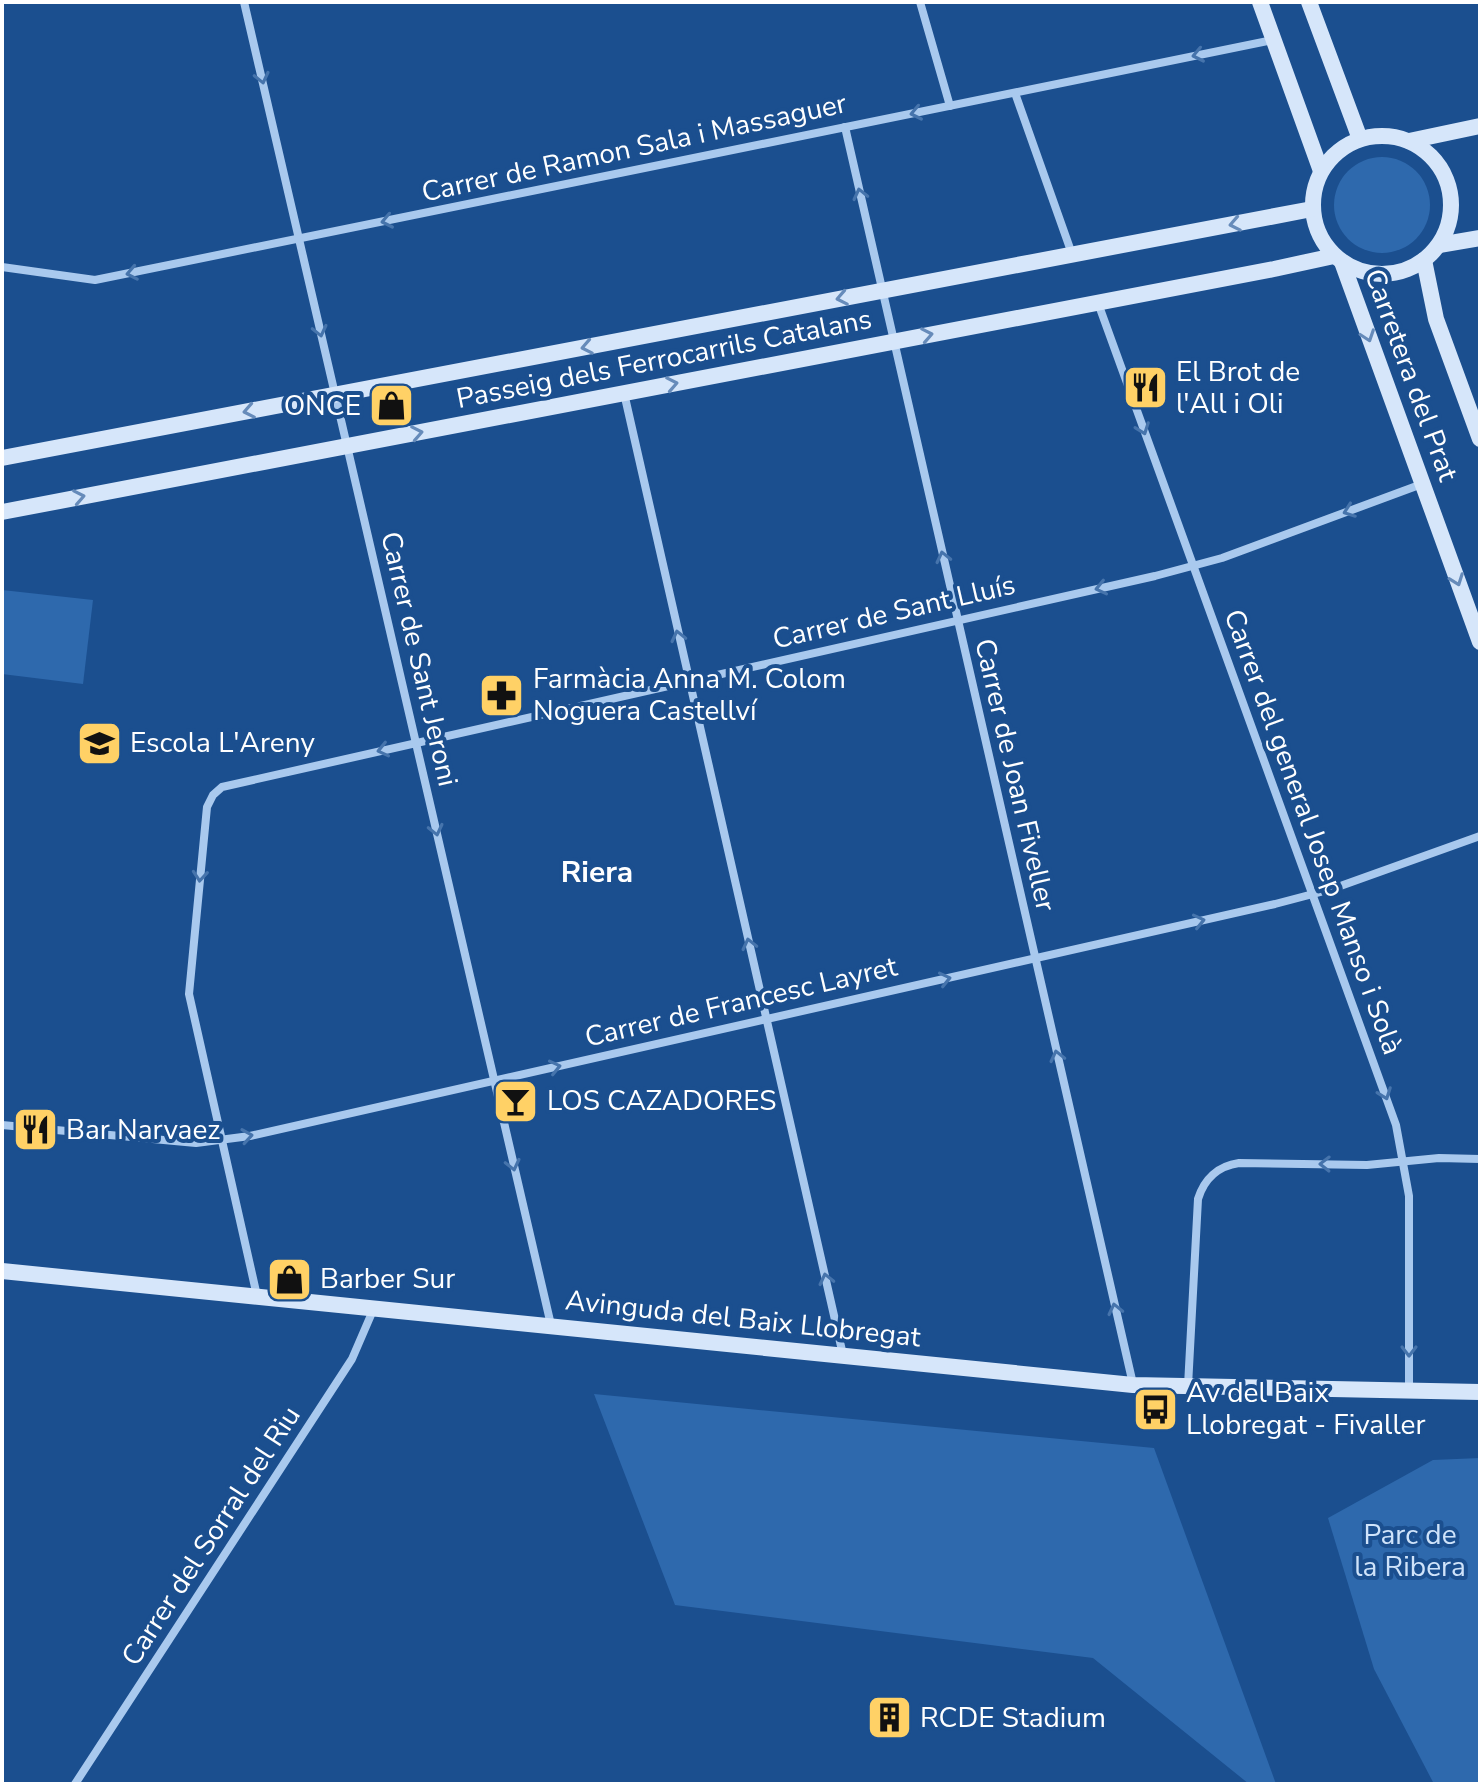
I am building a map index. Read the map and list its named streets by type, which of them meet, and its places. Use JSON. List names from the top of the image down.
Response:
{
  "streets": {
    "main road": ["Passeig dels Ferrocarrils Catalans", "Carretera del Prat", "Avinguda del Baix Llobregat"],
    "street": [
      "Carrer de Ramon Sala i Massaguer",
      "Carrer de Sant Lluís",
      "Carrer de Sant Jeroni",
      "Carrer de Joan Fiveller",
      "Carrer del general Josep Manso i Solà",
      "Carrer de Francesc Layret",
      "Carrer del Sorral del Riu"
    ]
  },
  "crossings": [
    ["Carrer de Ramon Sala i Massaguer", "Carrer de Sant Jeroni"],
    ["Carrer de Ramon Sala i Massaguer", "Carrer de Joan Fiveller"],
    ["Passeig dels Ferrocarrils Catalans", "Carretera del Prat"],
    ["Passeig dels Ferrocarrils Catalans", "Carrer de Sant Jeroni"],
    ["Passeig dels Ferrocarrils Catalans", "Carrer de Joan Fiveller"],
    ["Passeig dels Ferrocarrils Catalans", "Carrer del general Josep Manso i Solà"],
    ["Carretera del Prat", "Carrer de Sant Lluís"],
    ["Carrer de Sant Lluís", "Carrer de Sant Jeroni"],
    ["Carrer de Sant Lluís", "Carrer de Joan Fiveller"],
    ["Carrer de Sant Lluís", "Carrer del general Josep Manso i Solà"],
    ["Carrer de Sant Lluís", "Carrer de Francesc Layret"],
    ["Carrer de Sant Lluís", "Avinguda del Baix Llobregat"],
    ["Carrer de Sant Jeroni", "Carrer de Francesc Layret"],
    ["Carrer de Sant Jeroni", "Avinguda del Baix Llobregat"],
    ["Carrer de Joan Fiveller", "Carrer de Francesc Layret"],
    ["Carrer de Joan Fiveller", "Avinguda del Baix Llobregat"],
    ["Carrer del general Josep Manso i Solà", "Carrer de Francesc Layret"],
    ["Carrer del general Josep Manso i Solà", "Avinguda del Baix Llobregat"],
    ["Avinguda del Baix Llobregat", "Carrer del Sorral del Riu"]
  ],
  "one_way": [
    "Carrer de Ramon Sala i Massaguer",
    "Carrer de Sant Lluís",
    "Carrer de Sant Jeroni",
    "Carrer de Joan Fiveller",
    "Carrer del general Josep Manso i Solà",
    "Carrer de Francesc Layret"
  ],
  "districts": ["Riera"],
  "parks": ["Parc de la Ribera"],
  "places": {
    "restaurant": ["El Brot de l'All i Oli", "Bar Narvaez"],
    "shop": ["ONCE", "Barber Sur"],
    "pharmacy": ["Farmàcia Anna M. Colom Noguera Castellví"],
    "school or university": ["Escola L'Areny"],
    "bar": ["LOS CAZADORES"],
    "bus stop": ["Av del Baix Llobregat - Fivaller"],
    "building": ["RCDE Stadium"]
  }
}
